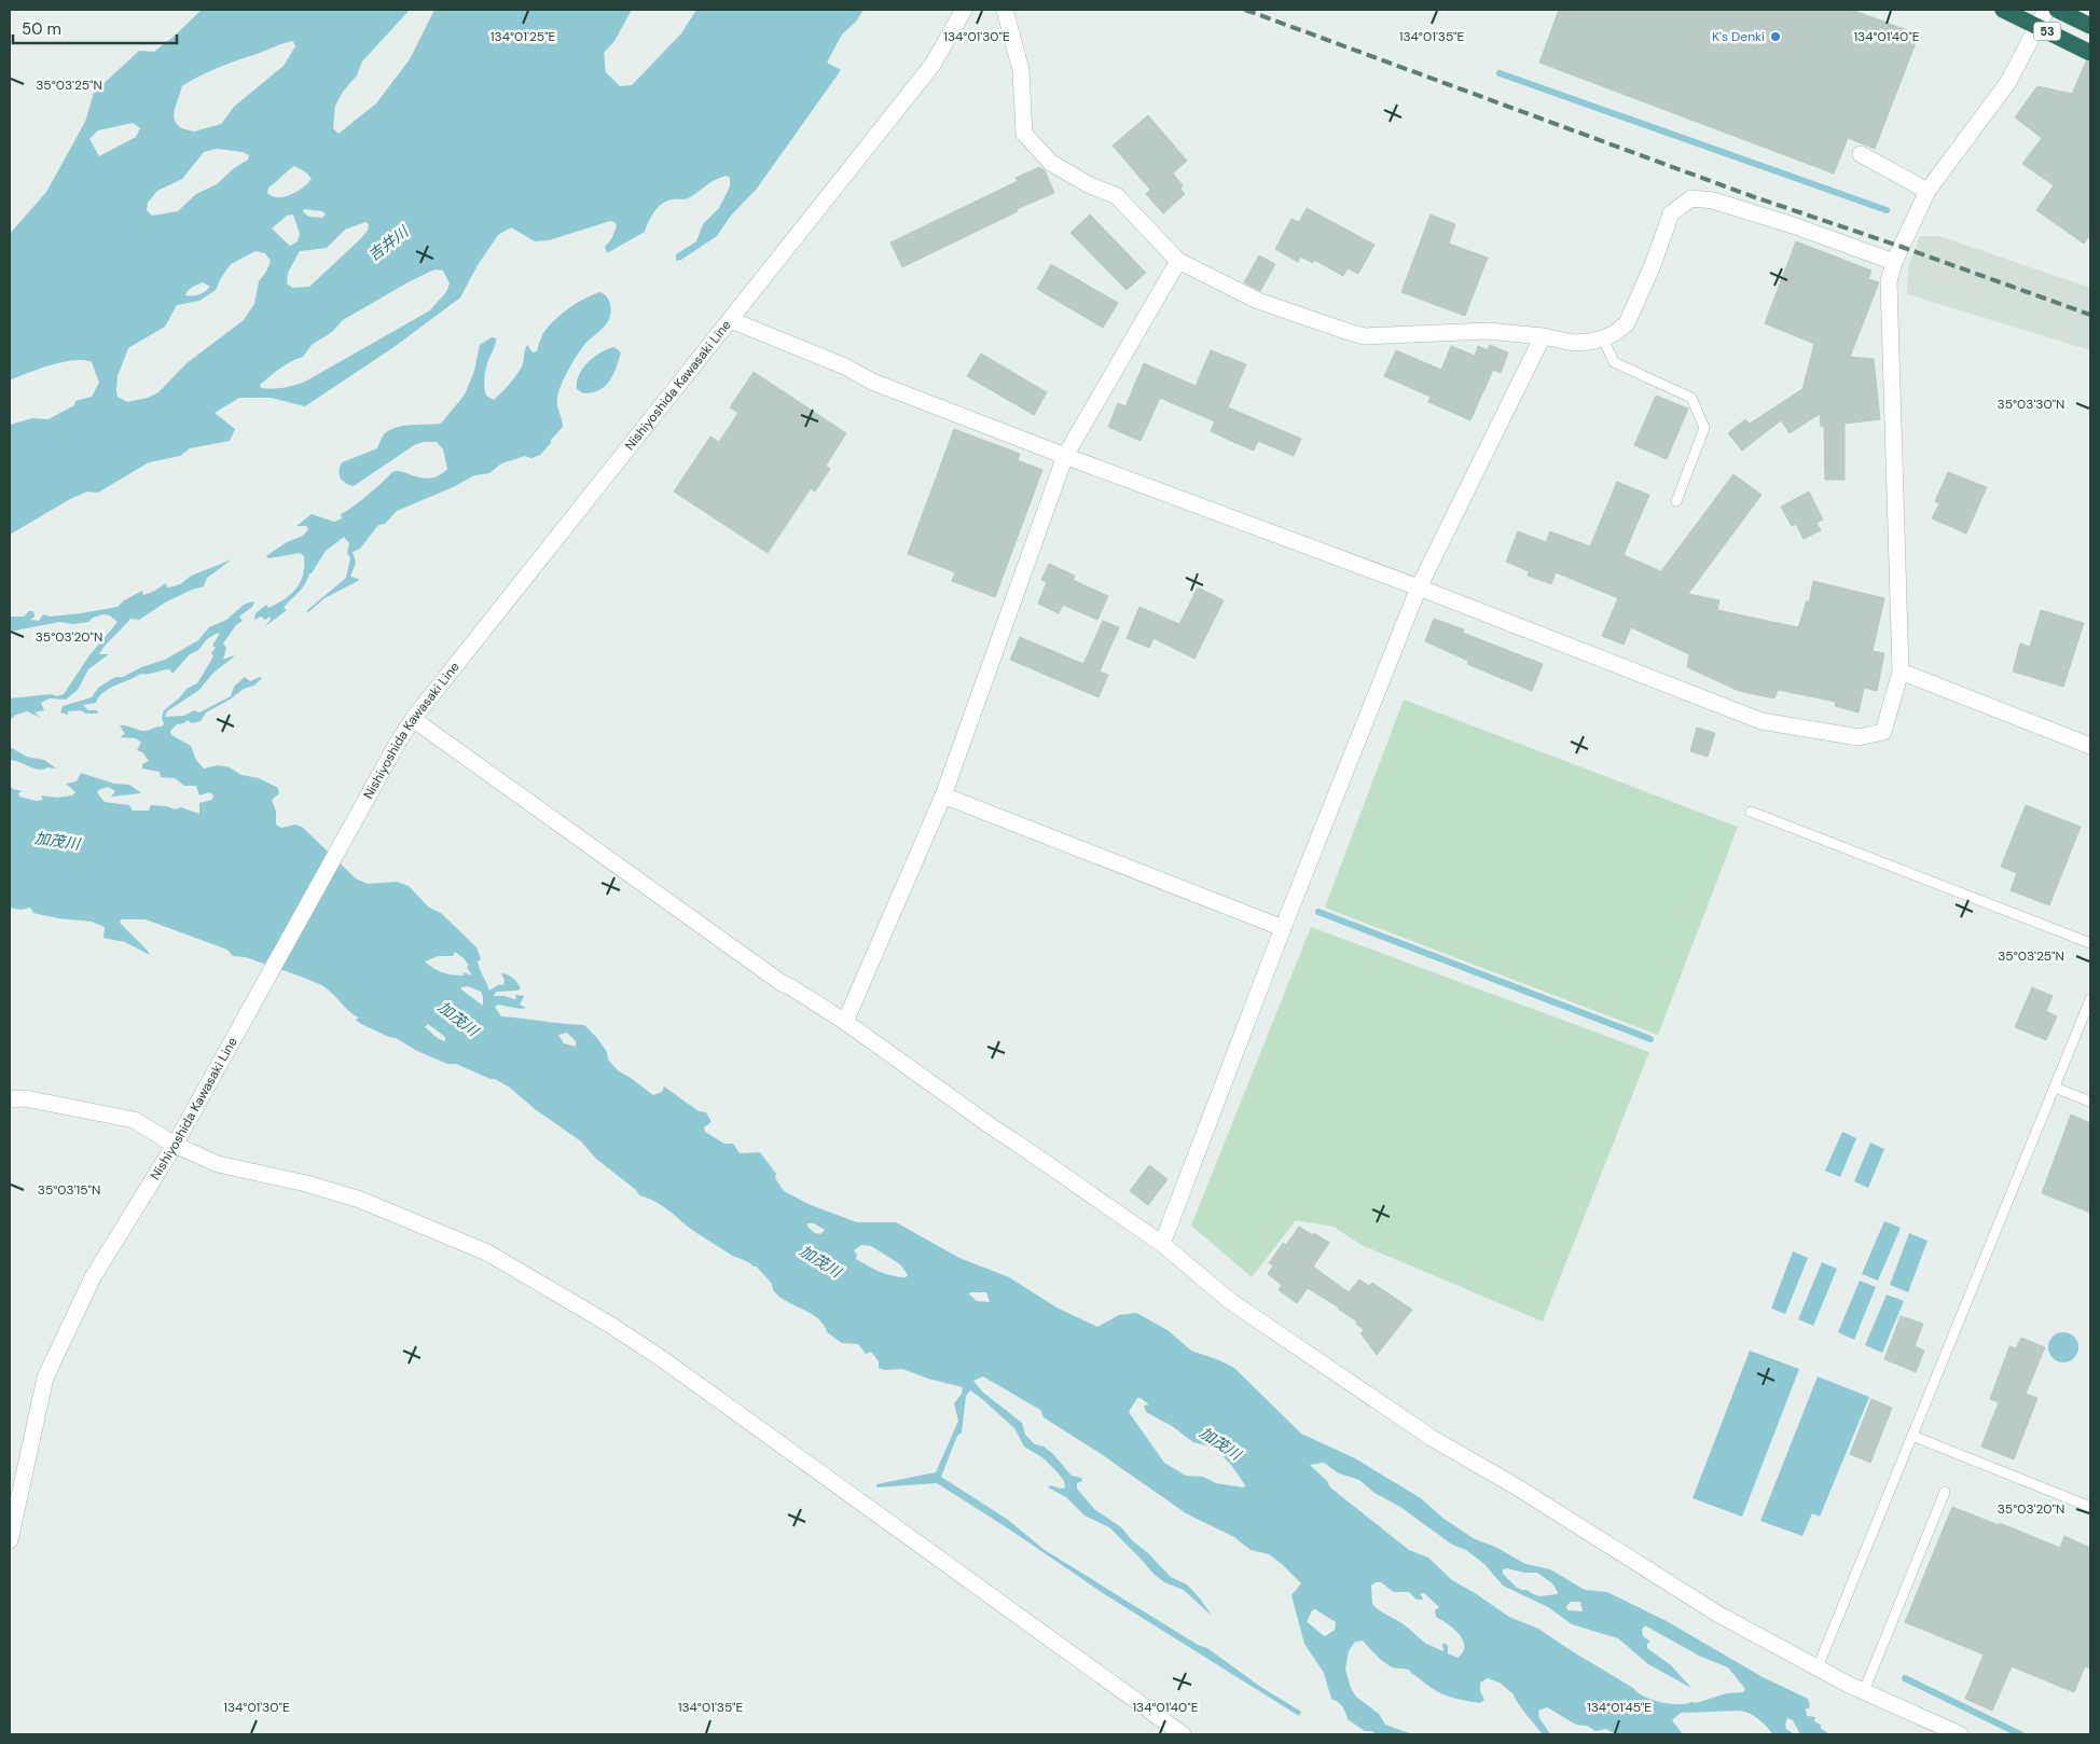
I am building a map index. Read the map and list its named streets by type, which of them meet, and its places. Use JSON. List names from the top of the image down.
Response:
{
  "streets": {
    "highway": ["53"],
    "street": ["Nishiyoshida Kawasaki Line"]
  },
  "water": ["吉井川", "加茂川"],
  "places": ["K's Denki"],
  "scale_bar": "50 m",
  "coordinates": [
    "134°01'25\"E",
    "134°01'30\"E",
    "134°01'35\"E",
    "134°01'40\"E",
    "35°03'25\"N",
    "35°03'30\"N",
    "35°03'20\"N",
    "35°03'15\"N",
    "134°01'45\"E"
  ]
}
